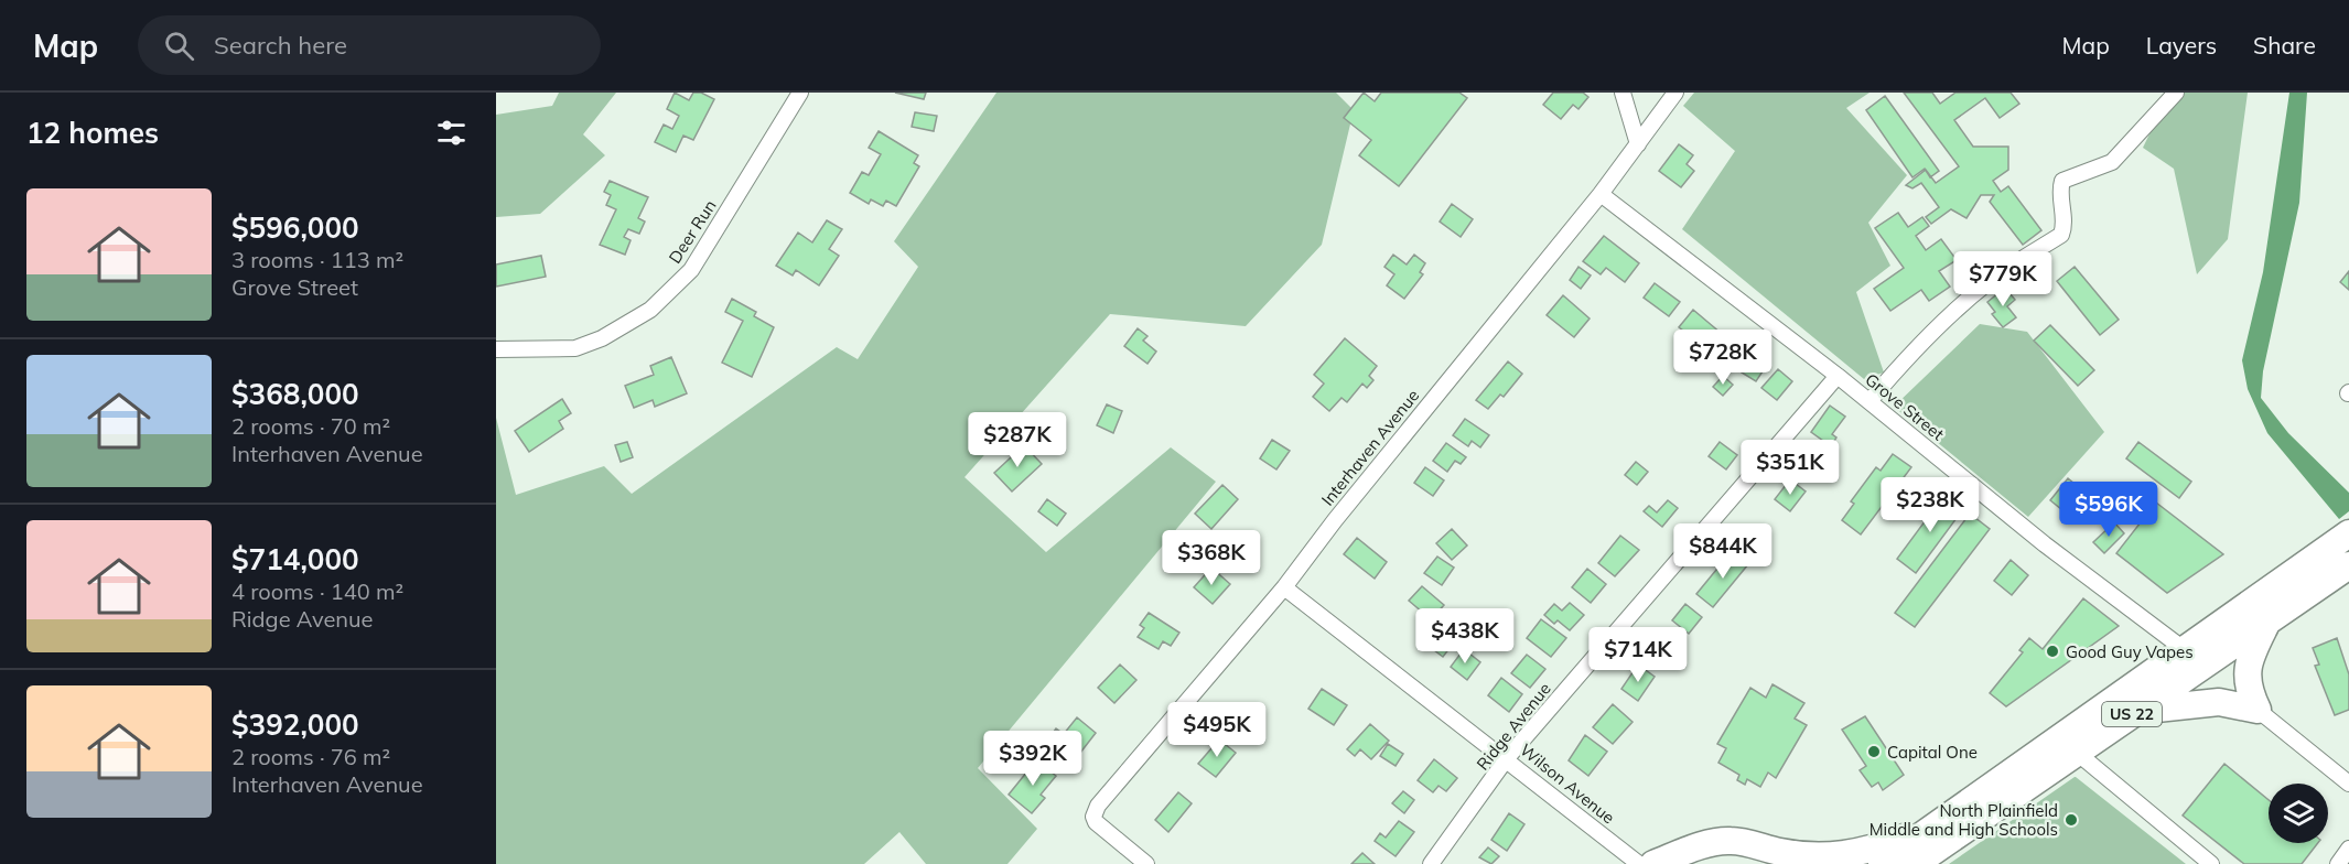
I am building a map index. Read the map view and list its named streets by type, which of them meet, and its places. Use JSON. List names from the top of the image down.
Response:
{
  "streets": {
    "highway": ["US 22"],
    "street": [
      "Deer Run",
      "Grove Street",
      "Interhaven Avenue",
      "Ridge Avenue",
      "Wilson Avenue"
    ]
  },
  "crossings": [
    ["Grove Street", "Interhaven Avenue"],
    ["Grove Street", "US 22"],
    ["Grove Street", "Ridge Avenue"],
    ["Interhaven Avenue", "Wilson Avenue"],
    ["Ridge Avenue", "Wilson Avenue"]
  ],
  "places": ["Good Guy Vapes", "Capital One", "North Plainfield Middle and High Schools"],
  "page": {
    "header": "Map",
    "search": "Search here",
    "nav": ["Map", "Layers", "Share"],
    "heading": "12 homes",
    "list": [
      {
        "name": "$596,000",
        "note": "3 rooms · 113 m² · Grove Street"
      },
      {
        "name": "$368,000",
        "note": "2 rooms · 70 m² · Interhaven Avenue"
      },
      {
        "name": "$714,000",
        "note": "4 rooms · 140 m² · Ridge Avenue"
      },
      {
        "name": "$392,000",
        "note": "2 rooms · 76 m² · Interhaven Avenue"
      }
    ],
    "price": [
      "$779K",
      "$728K",
      "$287K",
      "$351K",
      "$238K",
      "$596K",
      "$844K",
      "$368K",
      "$438K",
      "$714K",
      "$495K",
      "$392K"
    ]
  }
}
